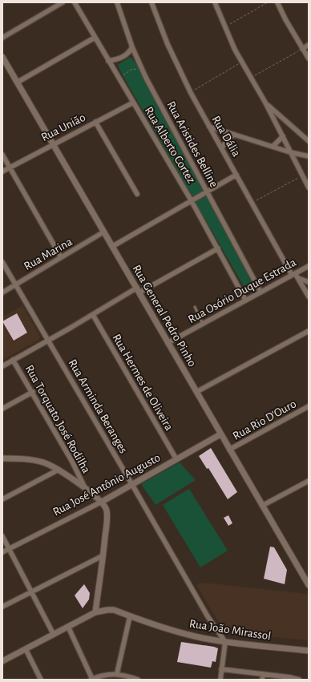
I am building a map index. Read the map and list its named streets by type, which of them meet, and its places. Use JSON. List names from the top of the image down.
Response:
{
  "streets": {
    "street": [
      "Rua União",
      "Rua Dália",
      "Rua Aristides Belline",
      "Rua Alberto Cortez",
      "Rua Marina",
      "Rua Osório Duque Estrada",
      "Rua General Pedro Pinho",
      "Rua Hermes de Oliveira",
      "Rua Arminda Beranges",
      "Rua Torquato José Rodilha",
      "Rua Rio D'Ouro",
      "Rua José Antônio Augusto",
      "Rua João Mirassol"
    ]
  },
  "crossings": [
    ["Rua União", "Rua Alberto Cortez"],
    ["Rua União", "Rua General Pedro Pinho"],
    ["Rua Dália", "Rua Osório Duque Estrada"],
    ["Rua Aristides Belline", "Rua Osório Duque Estrada"],
    ["Rua Alberto Cortez", "Rua Osório Duque Estrada"],
    ["Rua Marina", "Rua General Pedro Pinho"],
    ["Rua Marina", "Rua Arminda Beranges"],
    ["Rua Osório Duque Estrada", "Rua General Pedro Pinho"],
    ["Rua General Pedro Pinho", "Rua Rio D'Ouro"],
    ["Rua General Pedro Pinho", "Rua José Antônio Augusto"],
    ["Rua Hermes de Oliveira", "Rua José Antônio Augusto"],
    ["Rua Arminda Beranges", "Rua José Antônio Augusto"],
    ["Rua Arminda Beranges", "Rua João Mirassol"]
  ]
}
